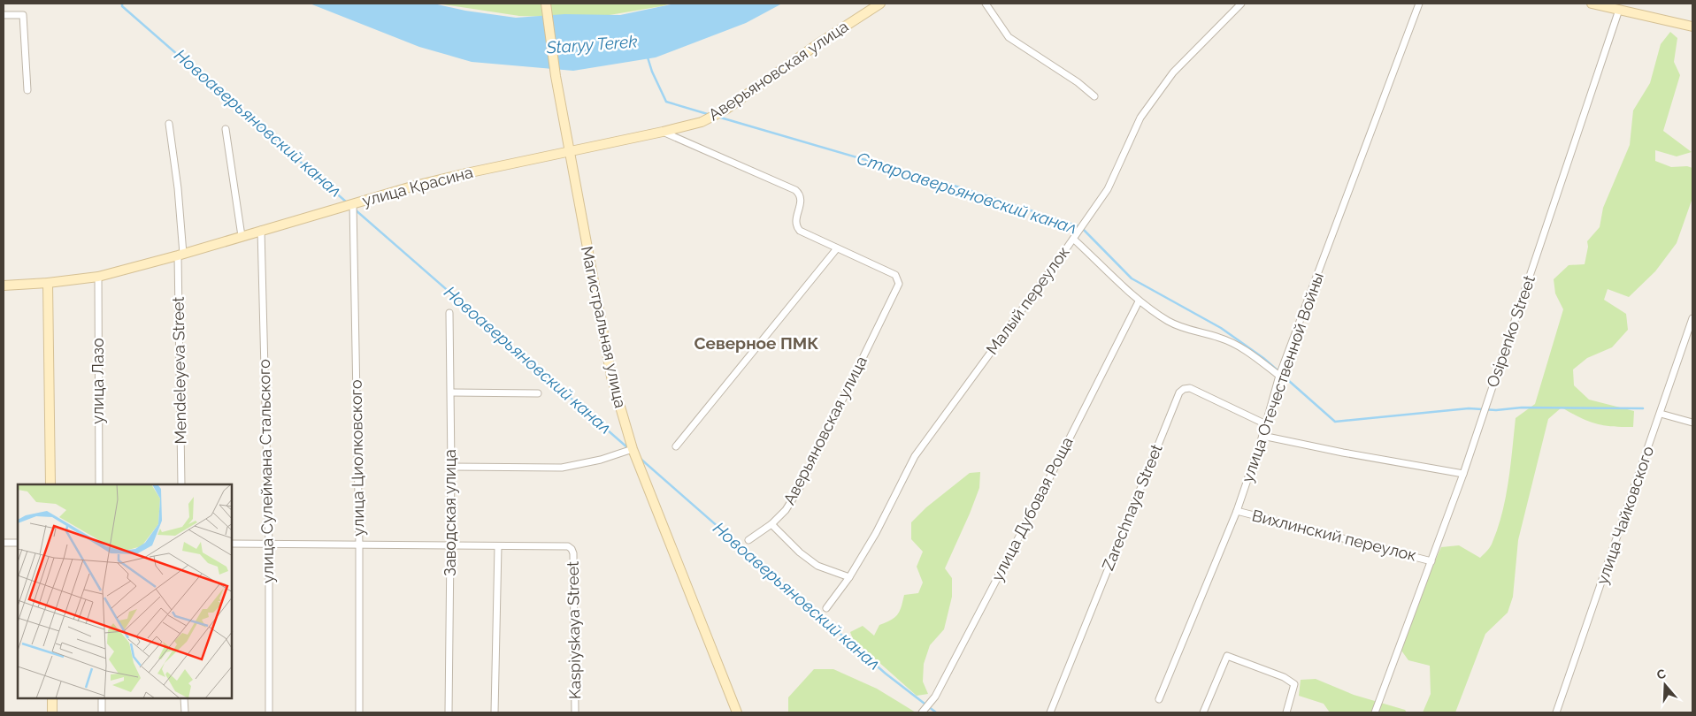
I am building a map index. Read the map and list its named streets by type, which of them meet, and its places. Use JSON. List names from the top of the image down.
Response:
{
  "streets": {
    "street": [
      "Аверьяновская улица",
      "улица Красина",
      "Малый переулок",
      "Магистральная улица",
      "Osipenko Street",
      "Mendeleyeva Street",
      "улица Отечественной Войны",
      "улица Лазо",
      "улица Циолковского",
      "улица Сулеймана Стальского",
      "Zarechnaya Street",
      "улица Дубовая Роща",
      "Заводская улица",
      "улица Чайковского",
      "Вихлинский переулок",
      "Kaspiyskaya Street"
    ]
  },
  "crossings": [
    ["Аверьяновская улица", "улица Красина"],
    ["Аверьяновская улица", "Магистральная улица"],
    ["улица Красина", "Магистральная улица"],
    ["улица Красина", "Mendeleyeva Street"],
    ["улица Красина", "улица Лазо"],
    ["улица Красина", "улица Циолковского"],
    ["улица Красина", "улица Сулеймана Стальского"],
    ["Osipenko Street", "Вихлинский переулок"],
    ["улица Отечественной Войны", "Zarechnaya Street"],
    ["улица Отечественной Войны", "Вихлинский переулок"]
  ],
  "districts": ["Северное ПМК"],
  "water": ["Staryy Terek", "Новоаверьяновский канал", "Староаверьяновский канал"],
  "north": "top"
}
